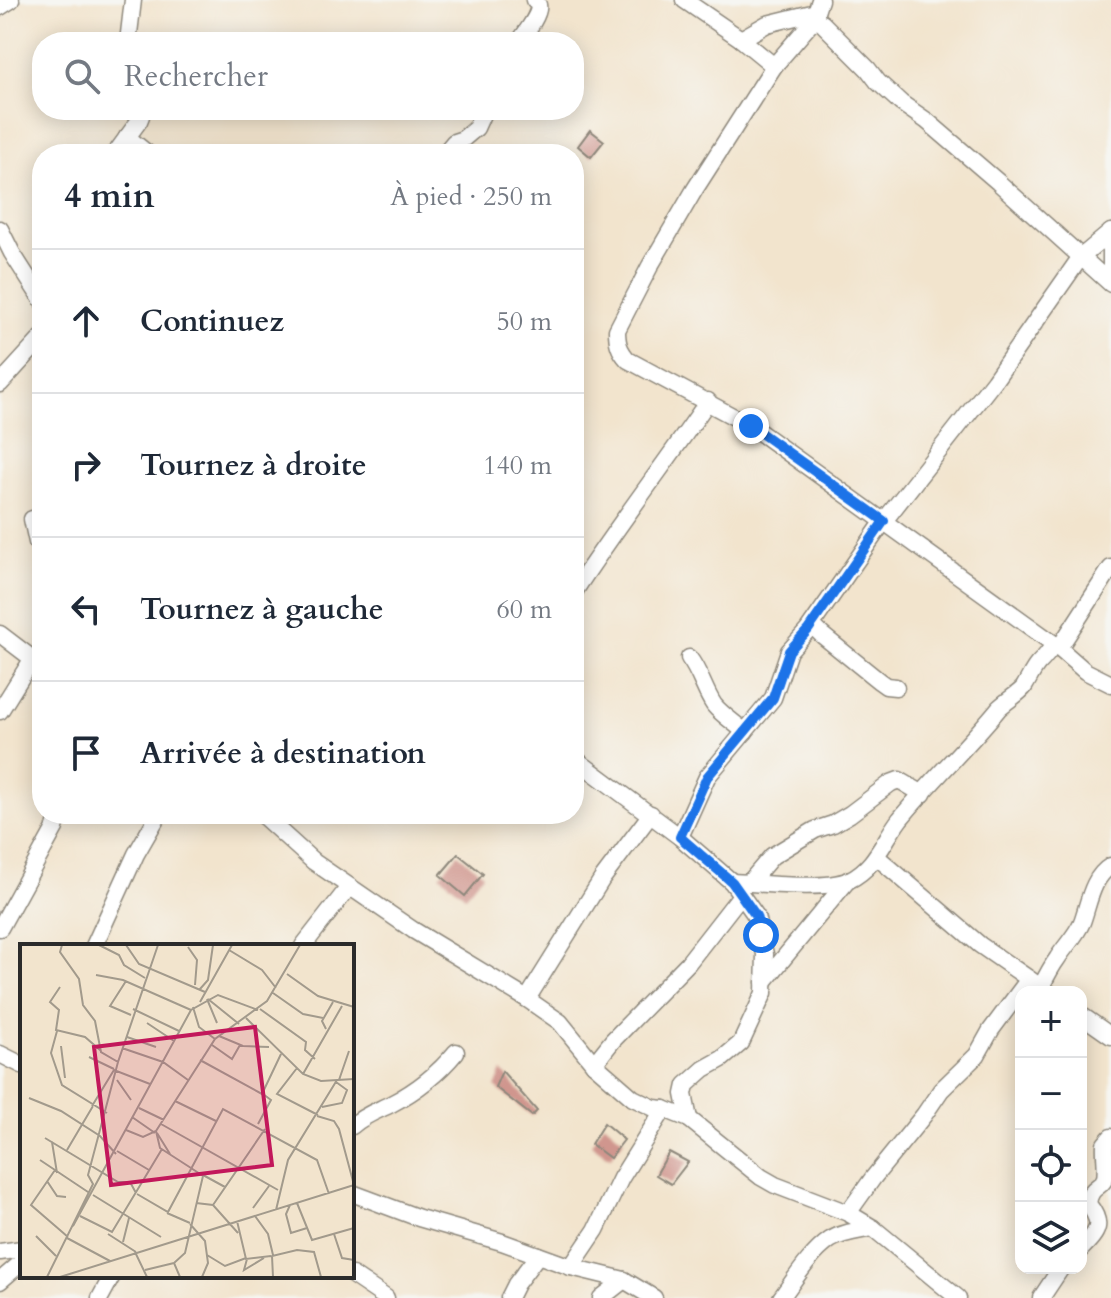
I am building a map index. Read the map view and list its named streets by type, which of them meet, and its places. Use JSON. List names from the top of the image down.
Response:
{
  "page": {
    "search": "Rechercher",
    "heading": ["4 min", "À pied · 250 m"],
    "list": [
      ["Continuez", "50 m"],
      ["Tournez à droite", "140 m"],
      ["Tournez à gauche", "60 m"],
      "Arrivée à destination"
    ],
    "map_buttons": ["+", "−"]
  }
}
